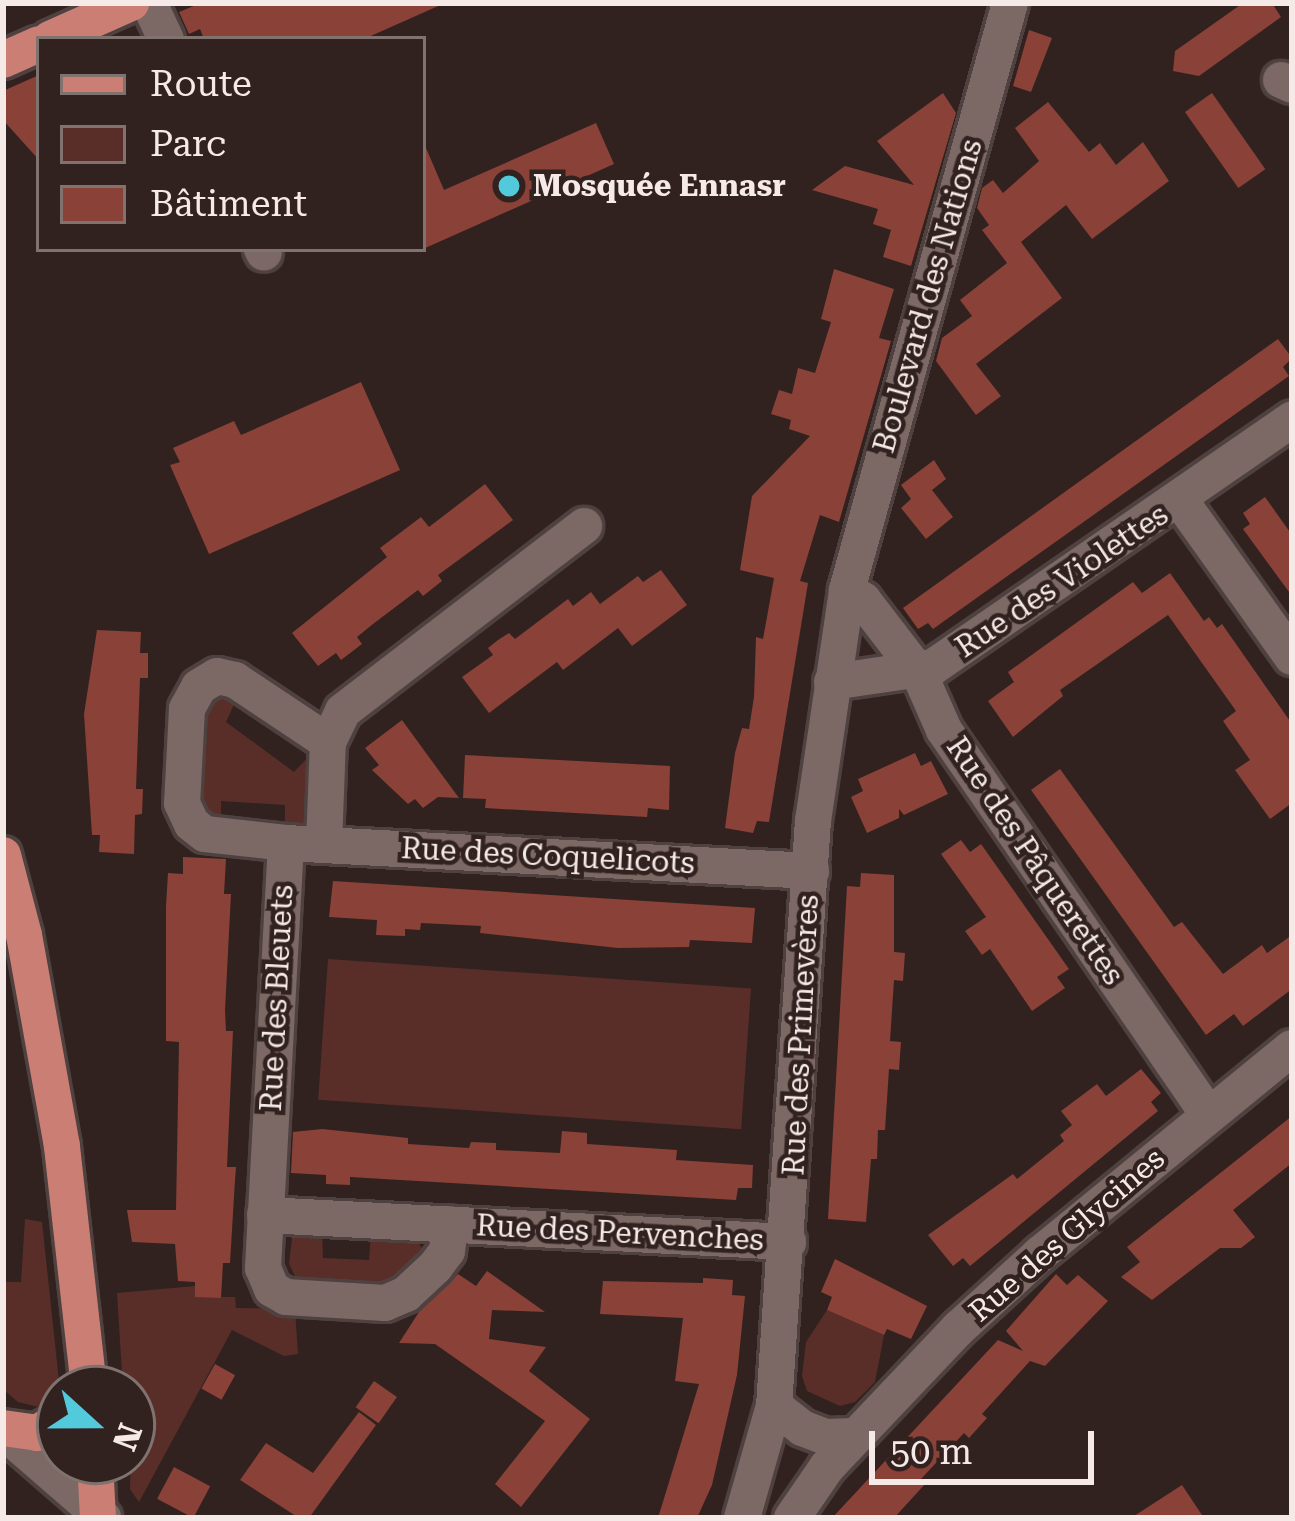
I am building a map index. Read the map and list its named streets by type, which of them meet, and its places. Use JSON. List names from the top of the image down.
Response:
{
  "streets": {
    "street": [
      "Boulevard des Nations",
      "Rue des Violettes",
      "Rue des Coquelicots",
      "Rue des Pâquerettes",
      "Rue des Bleuets",
      "Rue des Primevères",
      "Rue des Pervenches",
      "Rue des Glycines"
    ]
  },
  "crossings": [
    ["Boulevard des Nations", "Rue des Primevères"],
    ["Rue des Violettes", "Rue des Pâquerettes"],
    ["Rue des Coquelicots", "Rue des Bleuets"],
    ["Rue des Coquelicots", "Rue des Primevères"],
    ["Rue des Pâquerettes", "Rue des Glycines"],
    ["Rue des Bleuets", "Rue des Pervenches"],
    ["Rue des Primevères", "Rue des Pervenches"]
  ],
  "places": ["Mosquée Ennasr"],
  "legend": ["Route", "Parc", "Bâtiment"],
  "scale_bar": "50 m",
  "north": "right"
}
